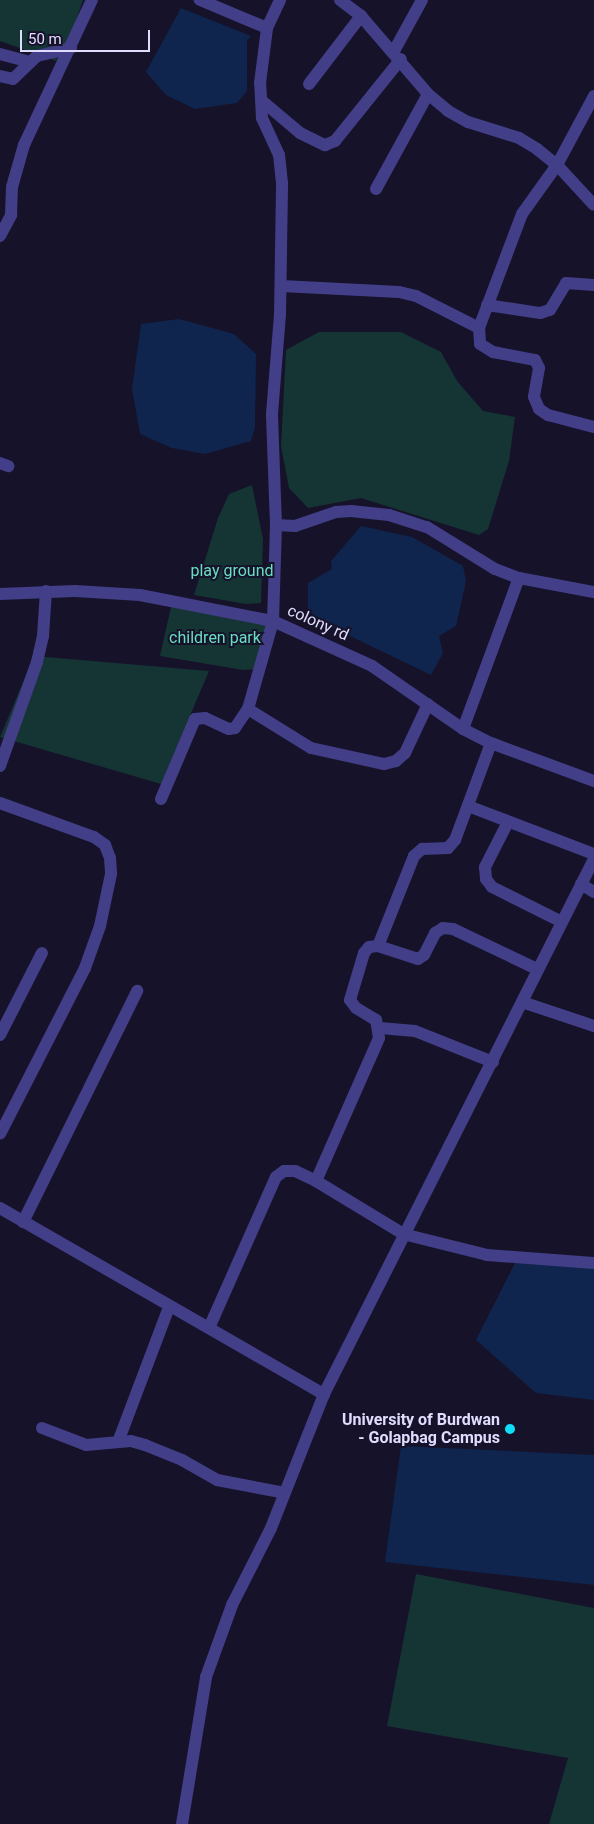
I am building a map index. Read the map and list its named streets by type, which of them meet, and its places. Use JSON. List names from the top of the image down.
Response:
{
  "streets": {
    "street": ["colony rd"]
  },
  "parks": ["play ground", "children park"],
  "places": ["University of Burdwan - Golapbag Campus"],
  "scale_bar": "50 m"
}
